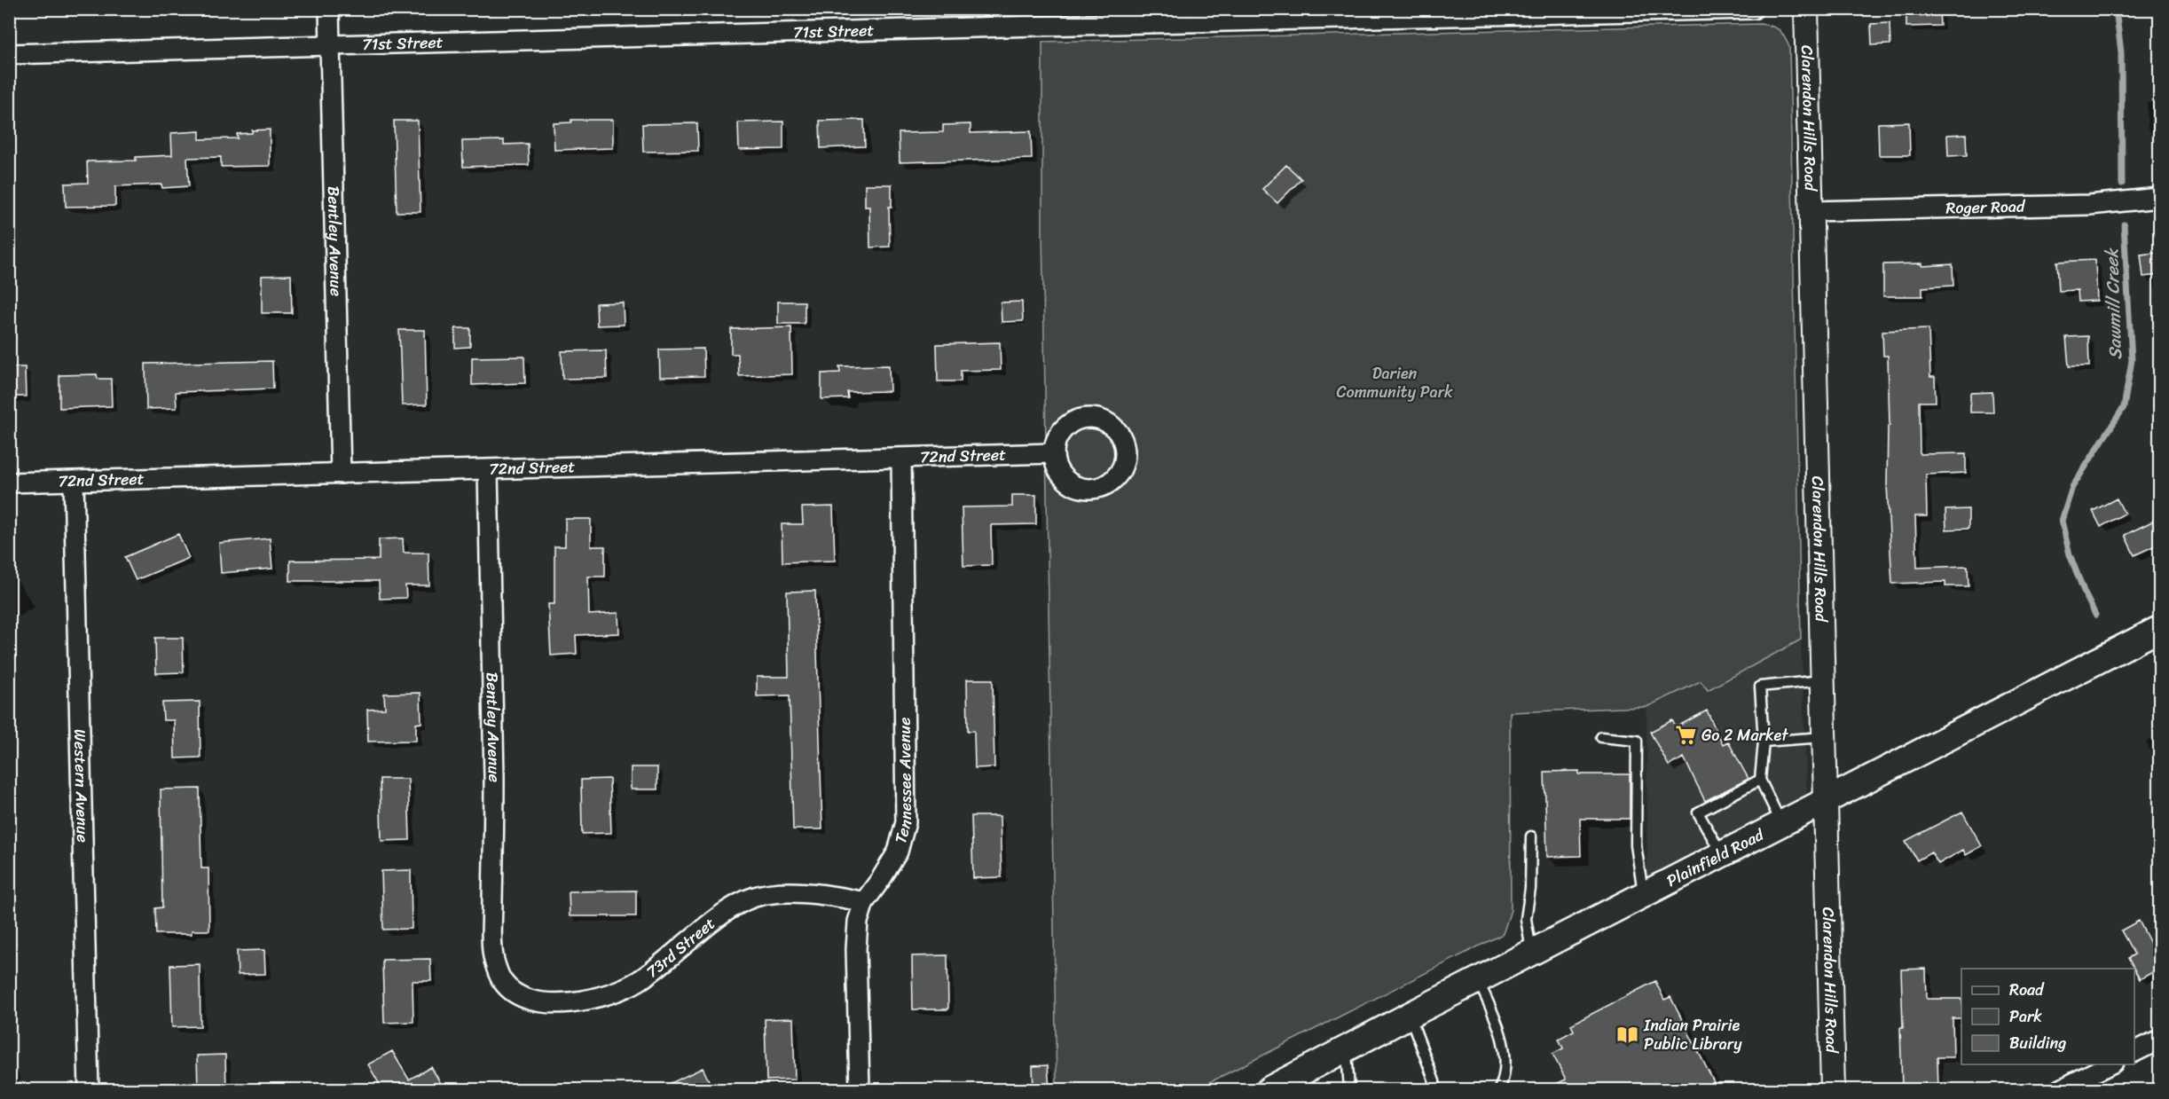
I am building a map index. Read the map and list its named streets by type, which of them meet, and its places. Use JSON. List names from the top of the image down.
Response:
{
  "streets": {
    "main road": ["Plainfield Road"],
    "street": [
      "71st Street",
      "Clarendon Hills Road",
      "Roger Road",
      "Bentley Avenue",
      "72nd Street",
      "Tennessee Avenue",
      "Western Avenue",
      "73rd Street"
    ]
  },
  "crossings": [
    ["71st Street", "Bentley Avenue"],
    ["Clarendon Hills Road", "Roger Road"],
    ["Clarendon Hills Road", "Plainfield Road"],
    ["Bentley Avenue", "72nd Street"],
    ["Bentley Avenue", "73rd Street"],
    ["72nd Street", "Tennessee Avenue"],
    ["72nd Street", "Western Avenue"],
    ["Tennessee Avenue", "73rd Street"]
  ],
  "water": ["Sawmill Creek"],
  "parks": ["Darien Community Park"],
  "places": {
    "supermarket": ["Go 2 Market"],
    "library": ["Indian Prairie Public Library"]
  },
  "legend": ["Road", "Park", "Building"]
}
